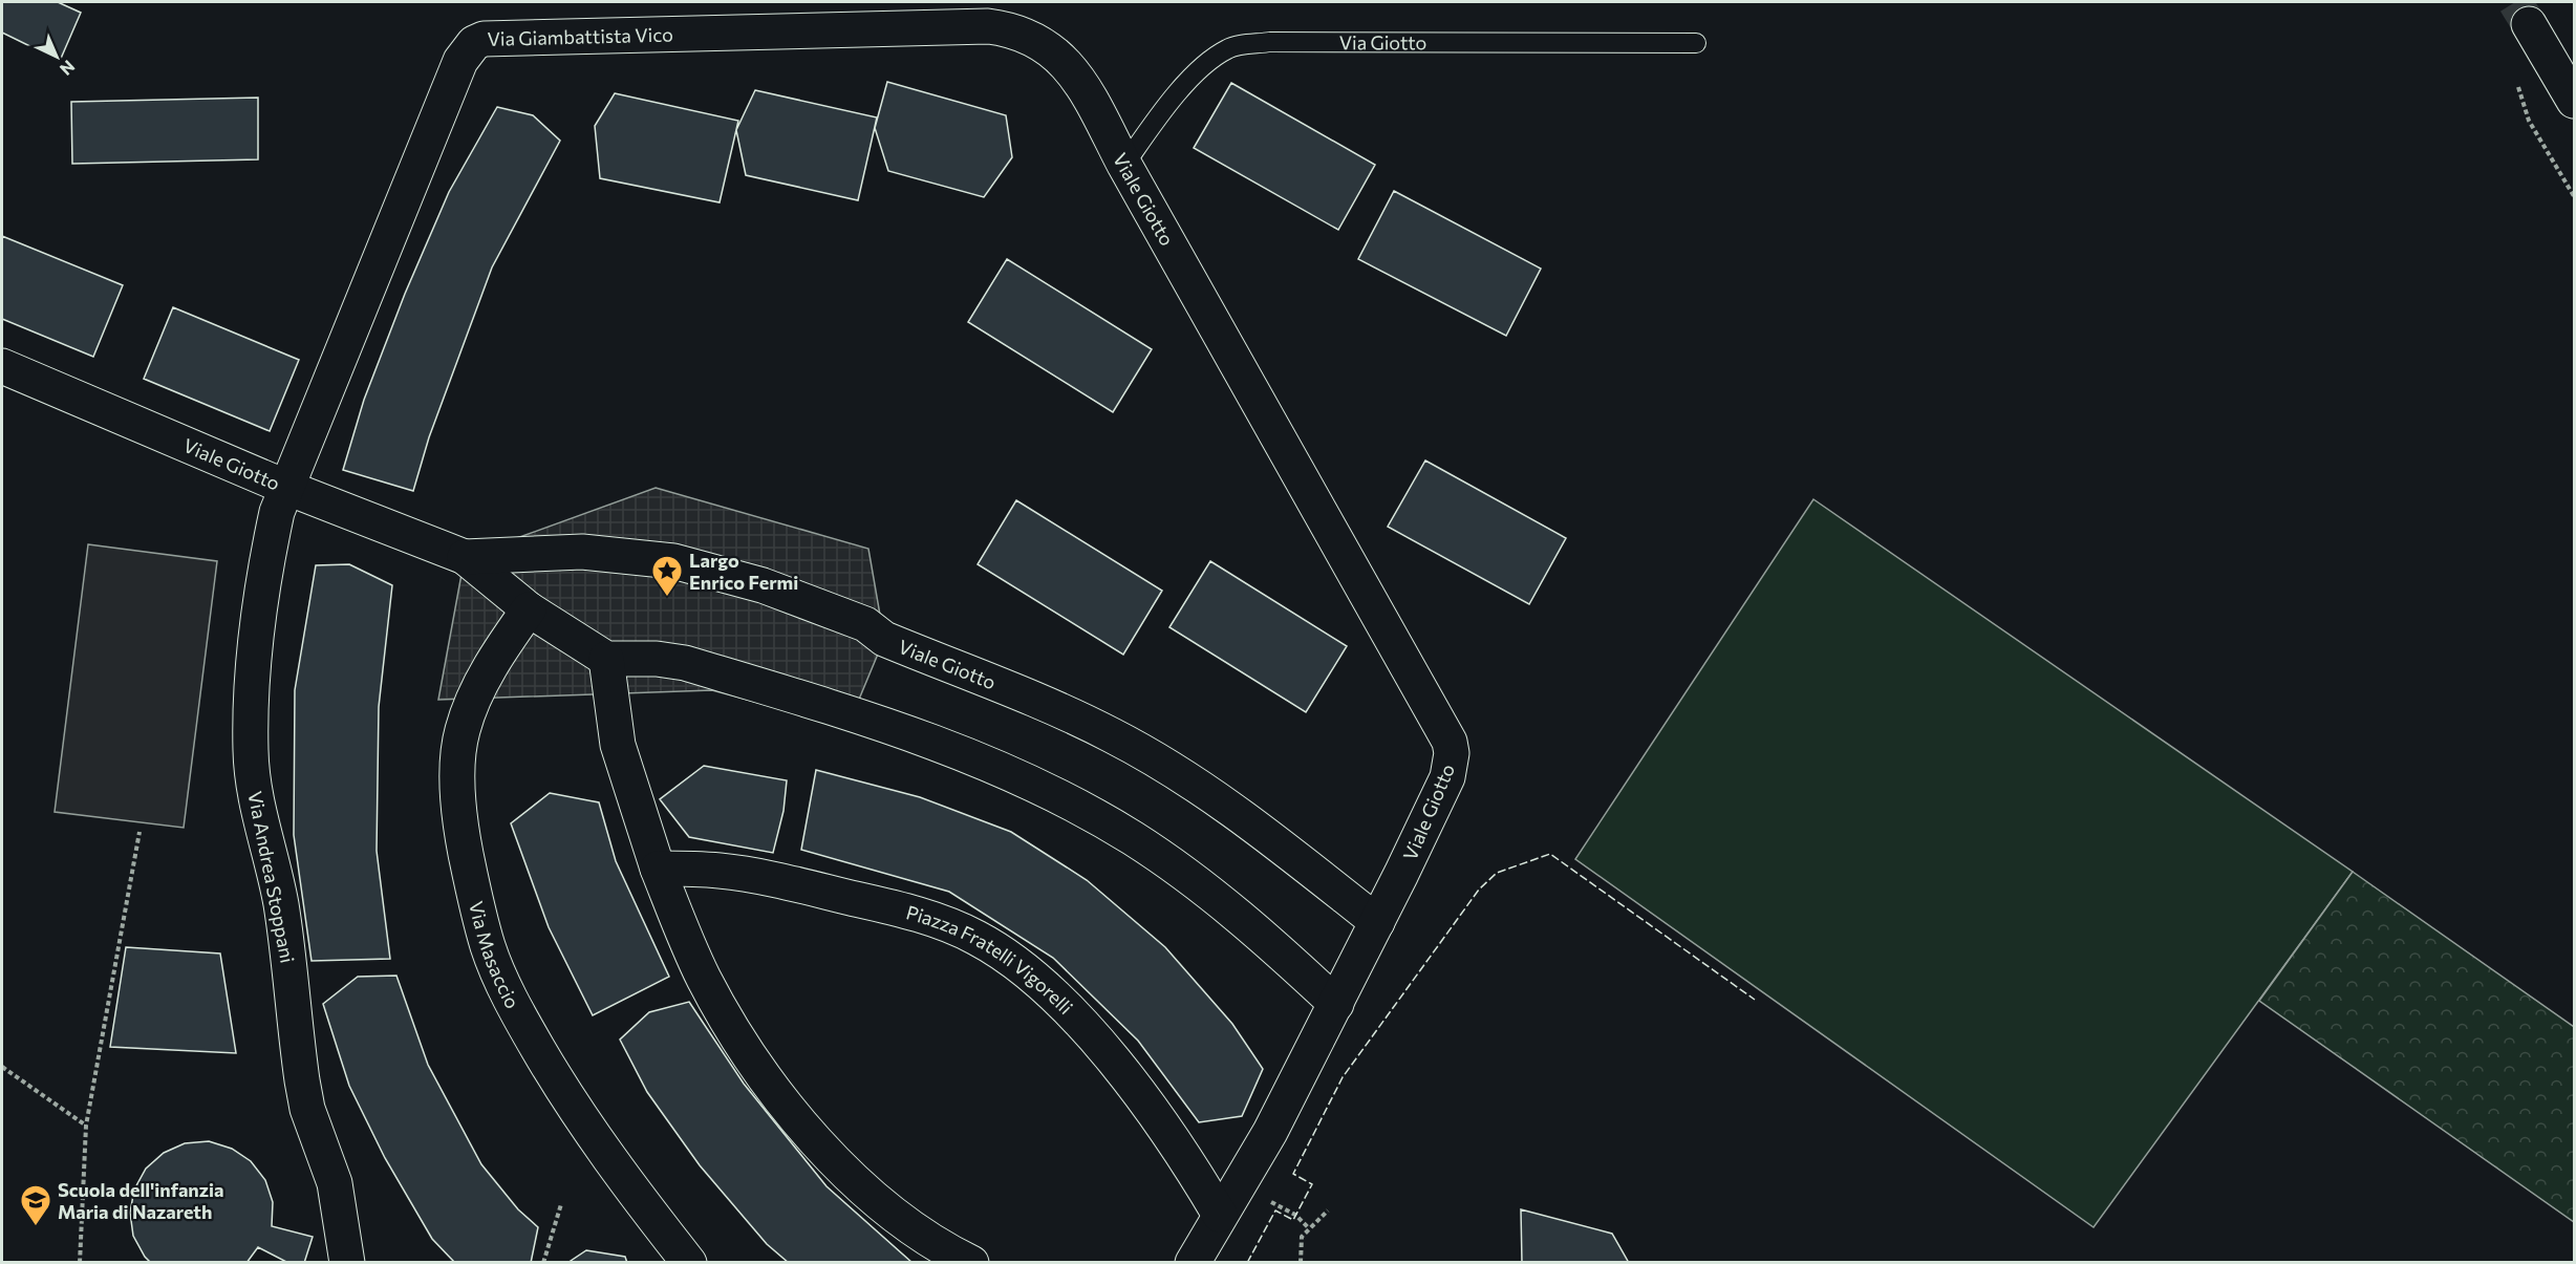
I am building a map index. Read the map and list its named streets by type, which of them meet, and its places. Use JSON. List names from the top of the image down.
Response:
{
  "streets": {
    "street": [
      "Via Giambattista Vico",
      "Viale Giotto",
      "Via Andrea Stoppani",
      "Via Masaccio",
      "Piazza Fratelli Vigorelli"
    ],
    "lane": ["Via Giotto"]
  },
  "crossings": [
    ["Via Giambattista Vico", "Viale Giotto"],
    ["Via Giambattista Vico", "Via Andrea Stoppani"],
    ["Via Giotto", "Viale Giotto"],
    ["Viale Giotto", "Via Andrea Stoppani"],
    ["Viale Giotto", "Via Masaccio"],
    ["Viale Giotto", "Piazza Fratelli Vigorelli"]
  ],
  "places": {
    "place": ["Largo Enrico Fermi"],
    "school or university": ["Scuola dell'infanzia Maria di Nazareth"]
  },
  "north": "bottom right"
}
